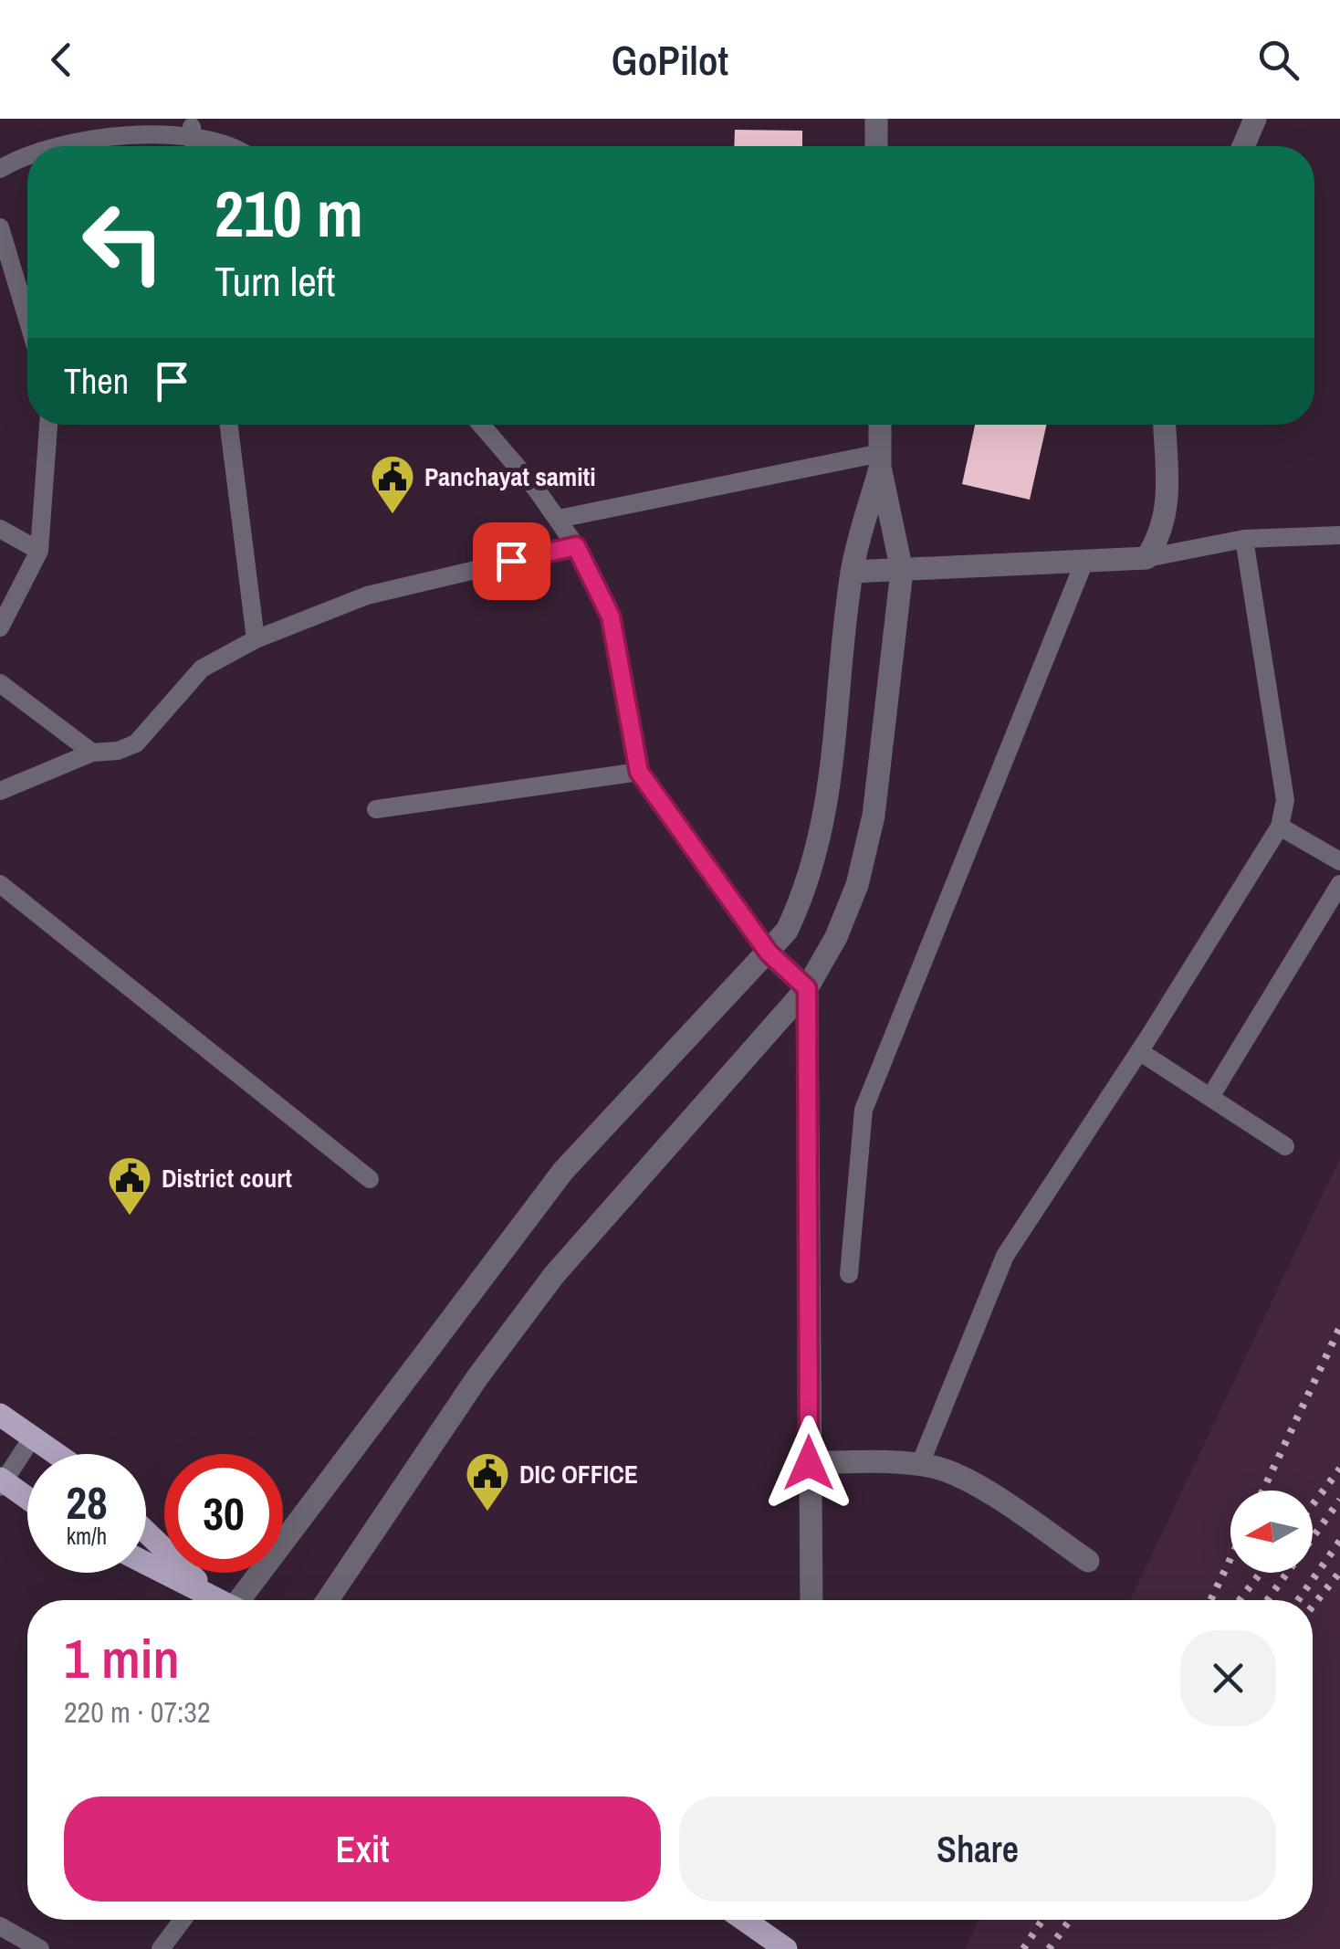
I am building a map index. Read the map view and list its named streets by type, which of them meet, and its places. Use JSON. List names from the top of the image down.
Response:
{
  "places": {
    "public building": ["Panchayat samiti", "District court", "DIC OFFICE"]
  },
  "north": "left",
  "page": {
    "header": "GoPilot",
    "turn": ["210 m", "Turn left"],
    "then": "Then",
    "speed": "28 km/h",
    "limit": "30",
    "heading": ["1 min", "220 m · 07:32"],
    "buttons": ["Exit", "Share"]
  }
}
